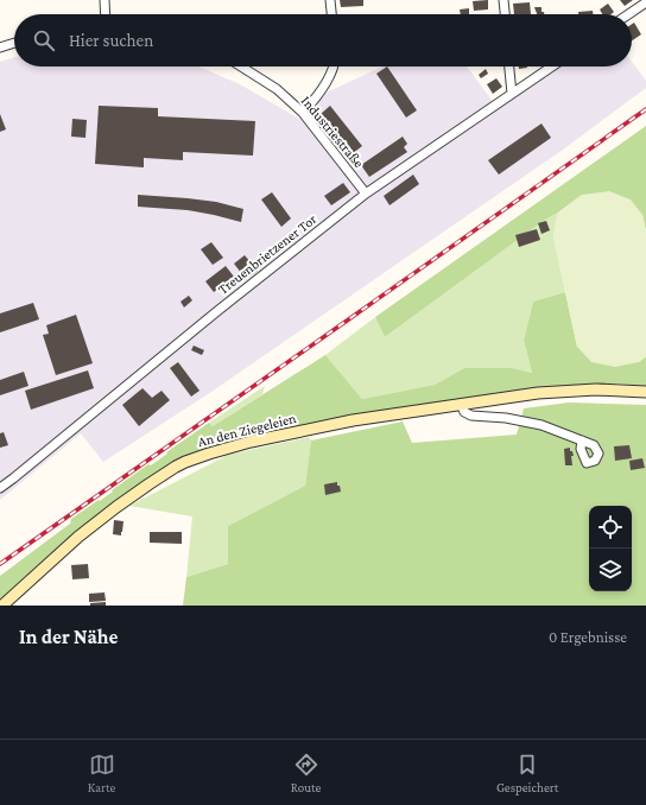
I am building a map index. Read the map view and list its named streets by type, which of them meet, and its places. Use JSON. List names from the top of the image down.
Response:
{
  "streets": {
    "street": ["Industriestraße", "Treuenbrietzener Tor", "An den Ziegeleien"]
  },
  "crossings": [
    ["Industriestraße", "Treuenbrietzener Tor"]
  ],
  "page": {
    "search": "Hier suchen",
    "heading": ["In der Nähe", "0 Ergebnisse"],
    "nav": ["Karte", "Route", "Gespeichert"]
  }
}
